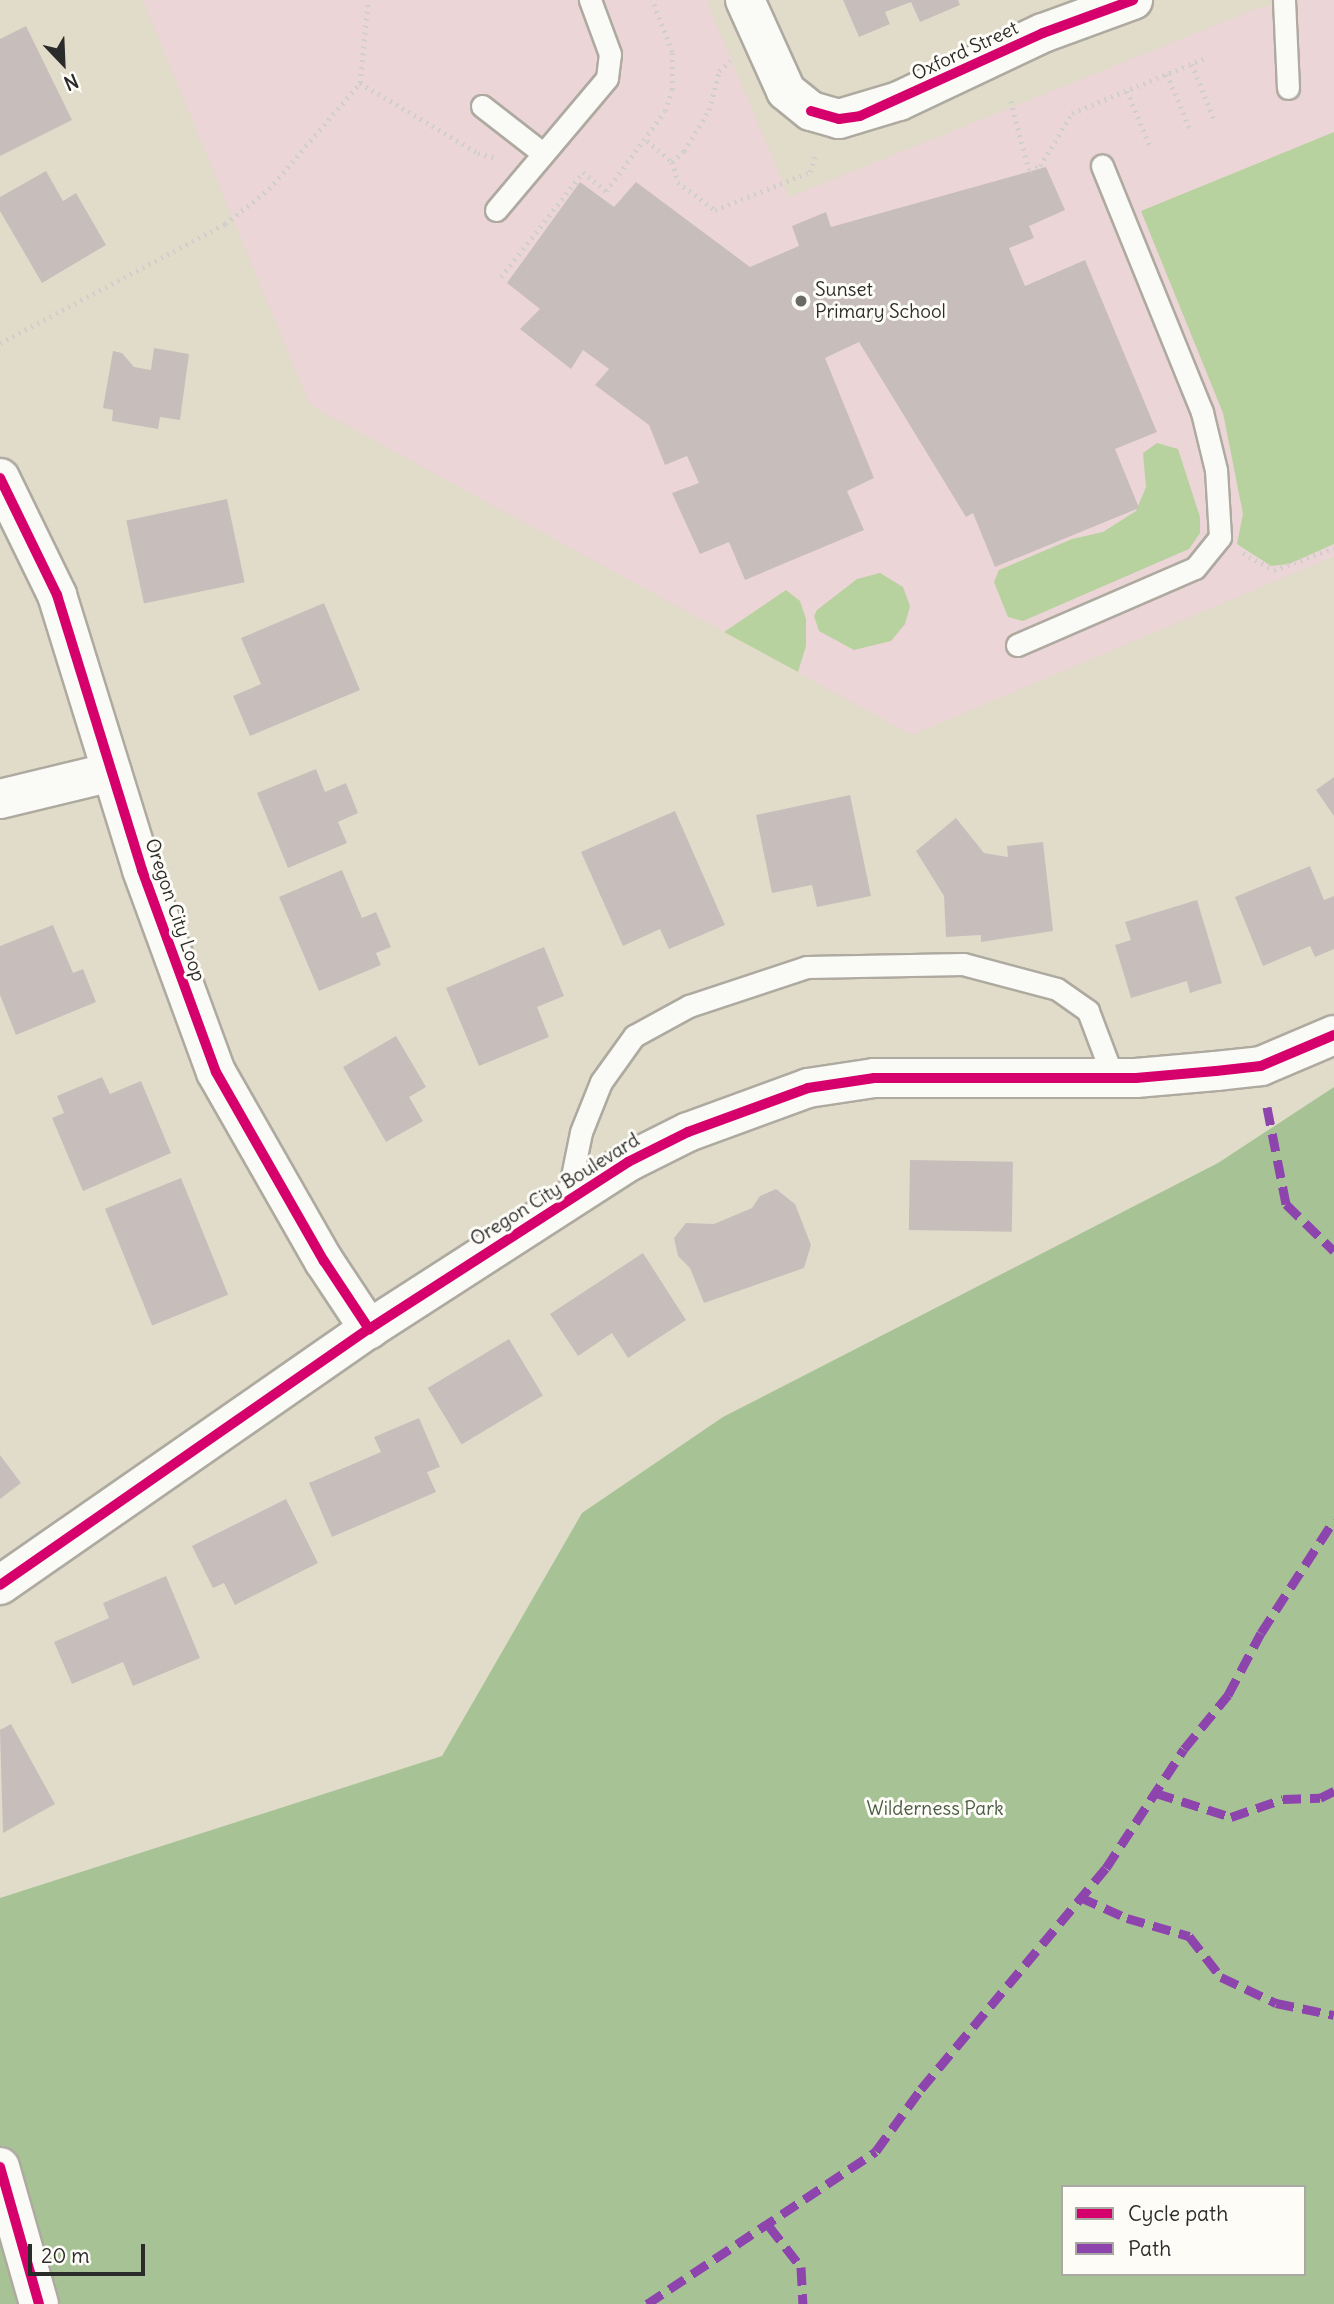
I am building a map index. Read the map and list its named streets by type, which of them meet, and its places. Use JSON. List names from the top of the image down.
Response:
{
  "streets": {
    "street": ["Oxford Street", "Oregon City Loop", "Oregon City Boulevard"]
  },
  "crossings": [
    ["Oregon City Loop", "Oregon City Boulevard"]
  ],
  "parks": ["Wilderness Park"],
  "places": ["Sunset Primary School"],
  "legend": ["Cycle path", "Path"],
  "scale_bar": "20 m",
  "north": "bottom right"
}
